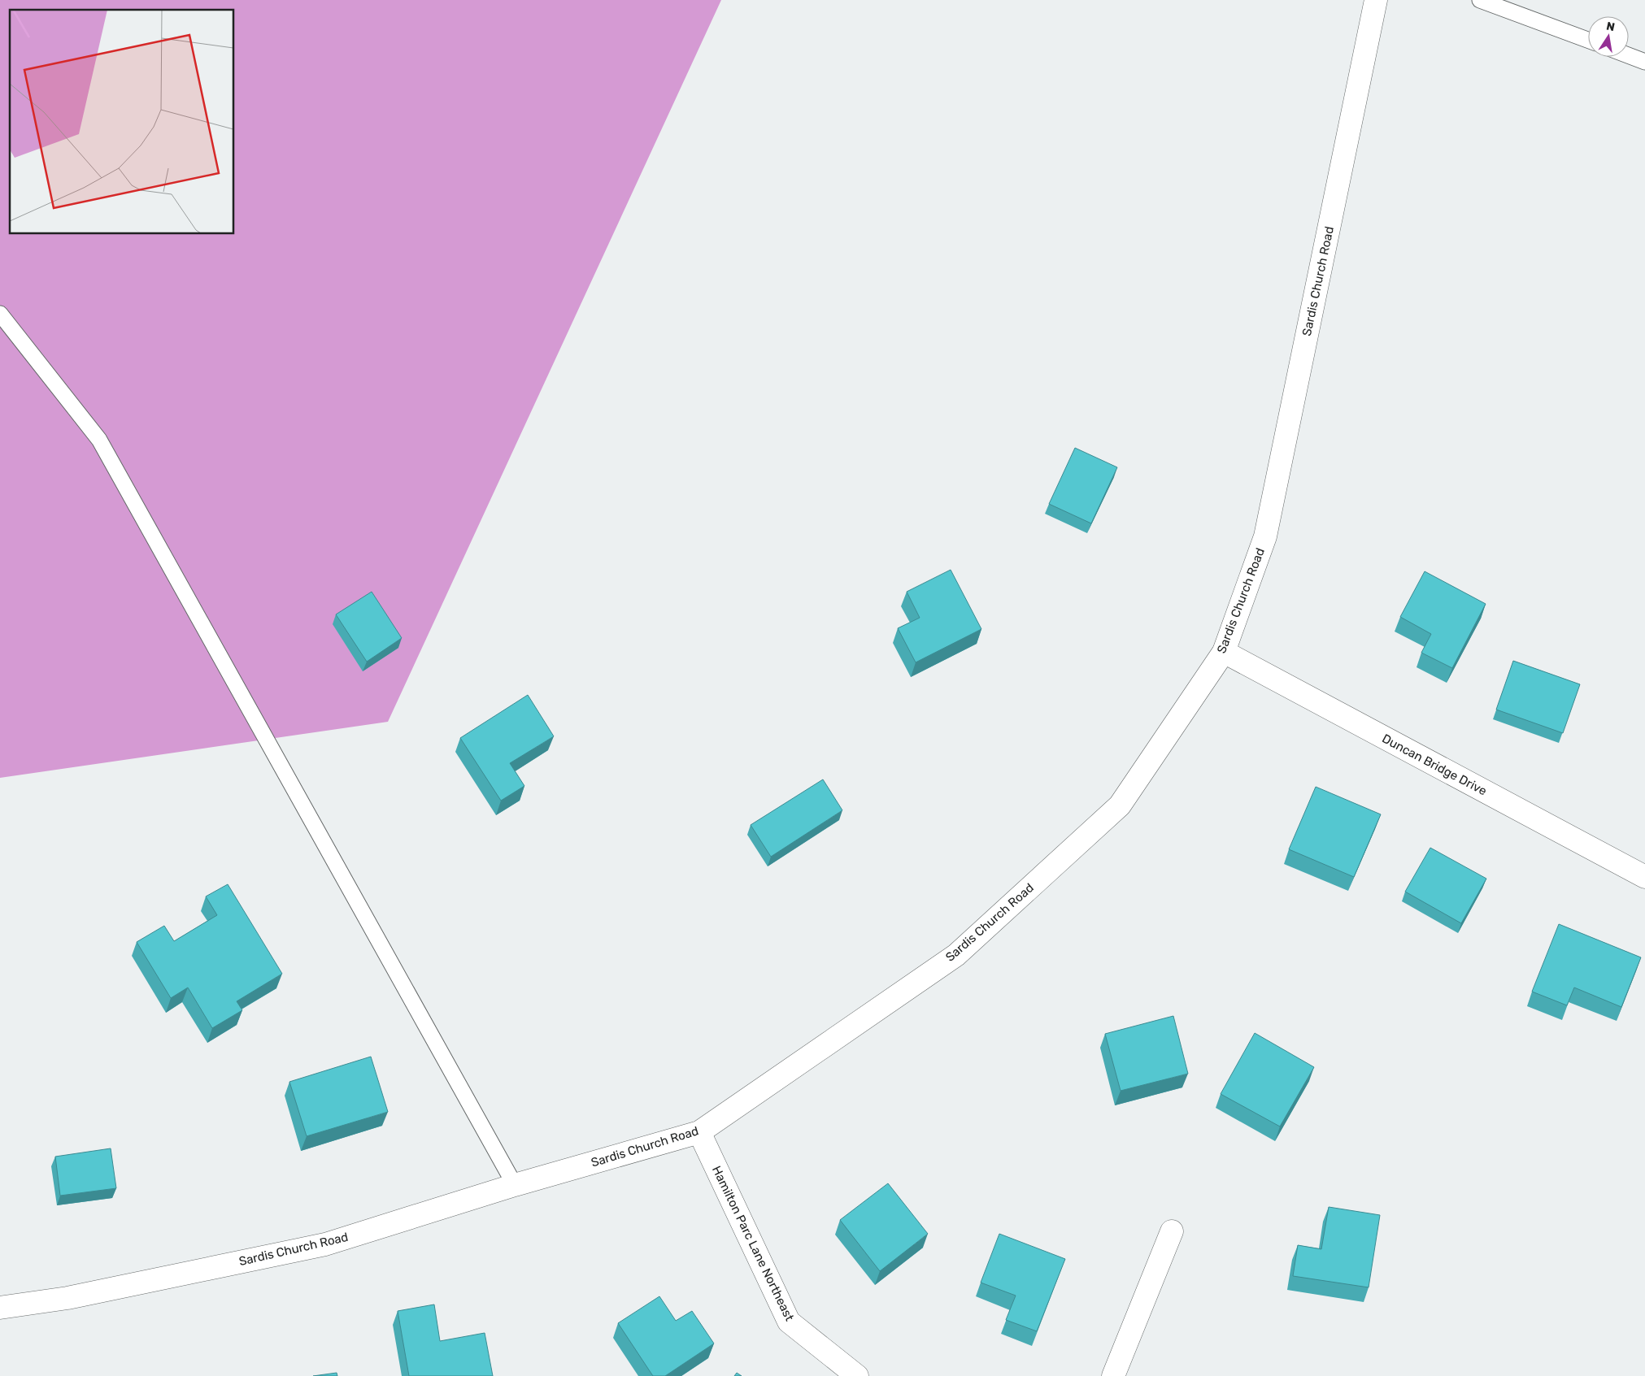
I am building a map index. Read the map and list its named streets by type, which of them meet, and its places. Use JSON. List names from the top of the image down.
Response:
{
  "streets": {
    "street": ["Sardis Church Road", "Duncan Bridge Drive", "Hamilton Parc Lane Northeast"]
  },
  "crossings": [
    ["Sardis Church Road", "Duncan Bridge Drive"],
    ["Sardis Church Road", "Hamilton Parc Lane Northeast"]
  ],
  "north": "top"
}
